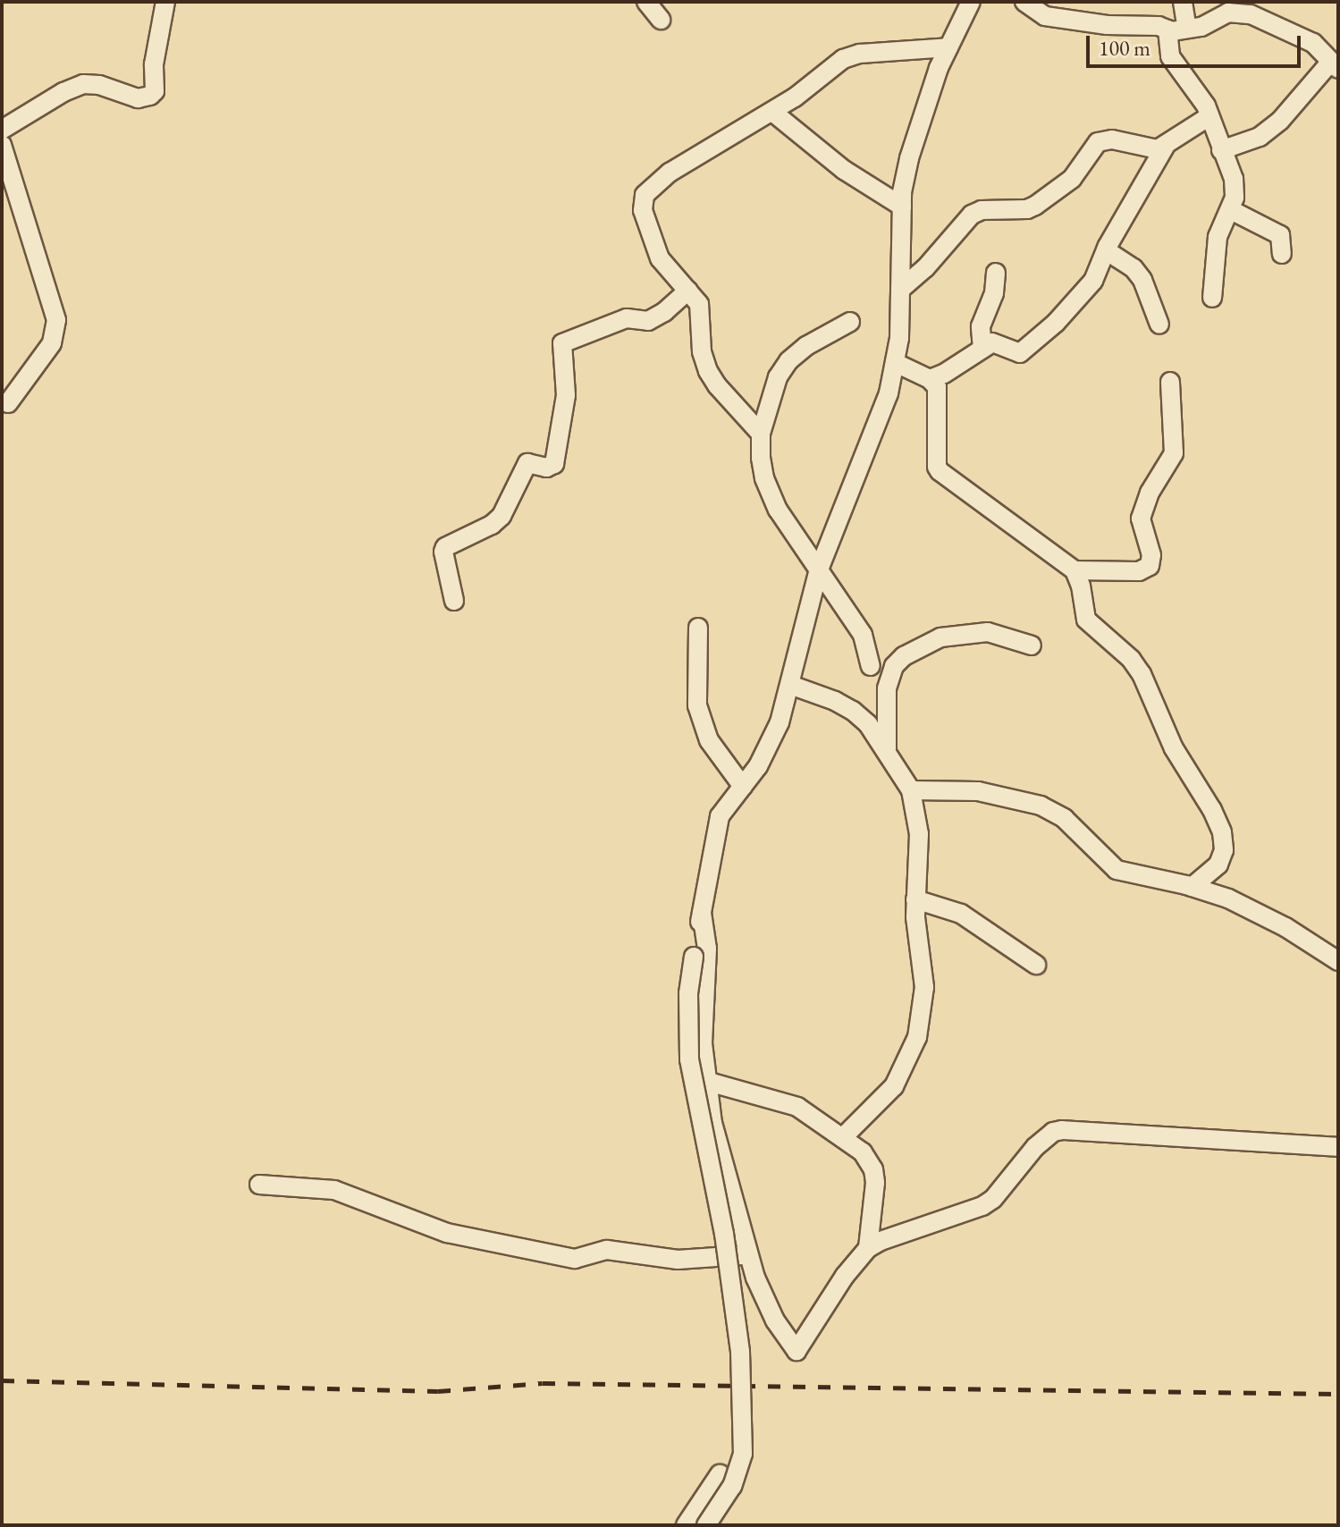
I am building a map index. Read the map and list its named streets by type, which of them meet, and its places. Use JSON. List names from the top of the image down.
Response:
{
  "scale_bar": "100 m"
}
